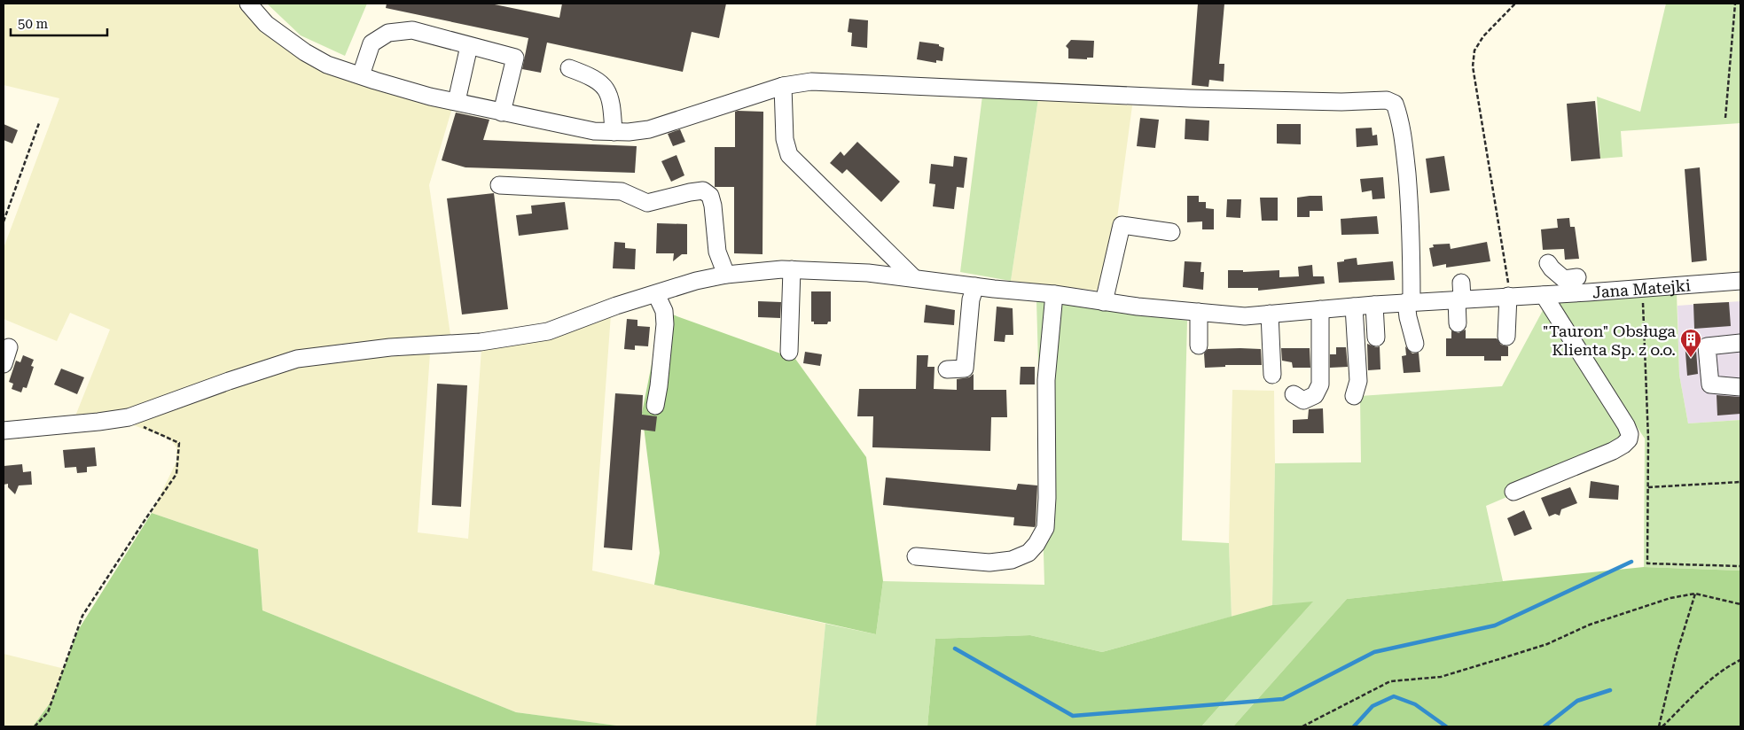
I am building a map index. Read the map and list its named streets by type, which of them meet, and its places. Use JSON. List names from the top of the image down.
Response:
{
  "streets": {
    "street": ["Jana Matejki"]
  },
  "places": {
    "building": ["\"Tauron\" Obsługa Klienta Sp. z o.o."]
  },
  "scale_bar": "50 m"
}
